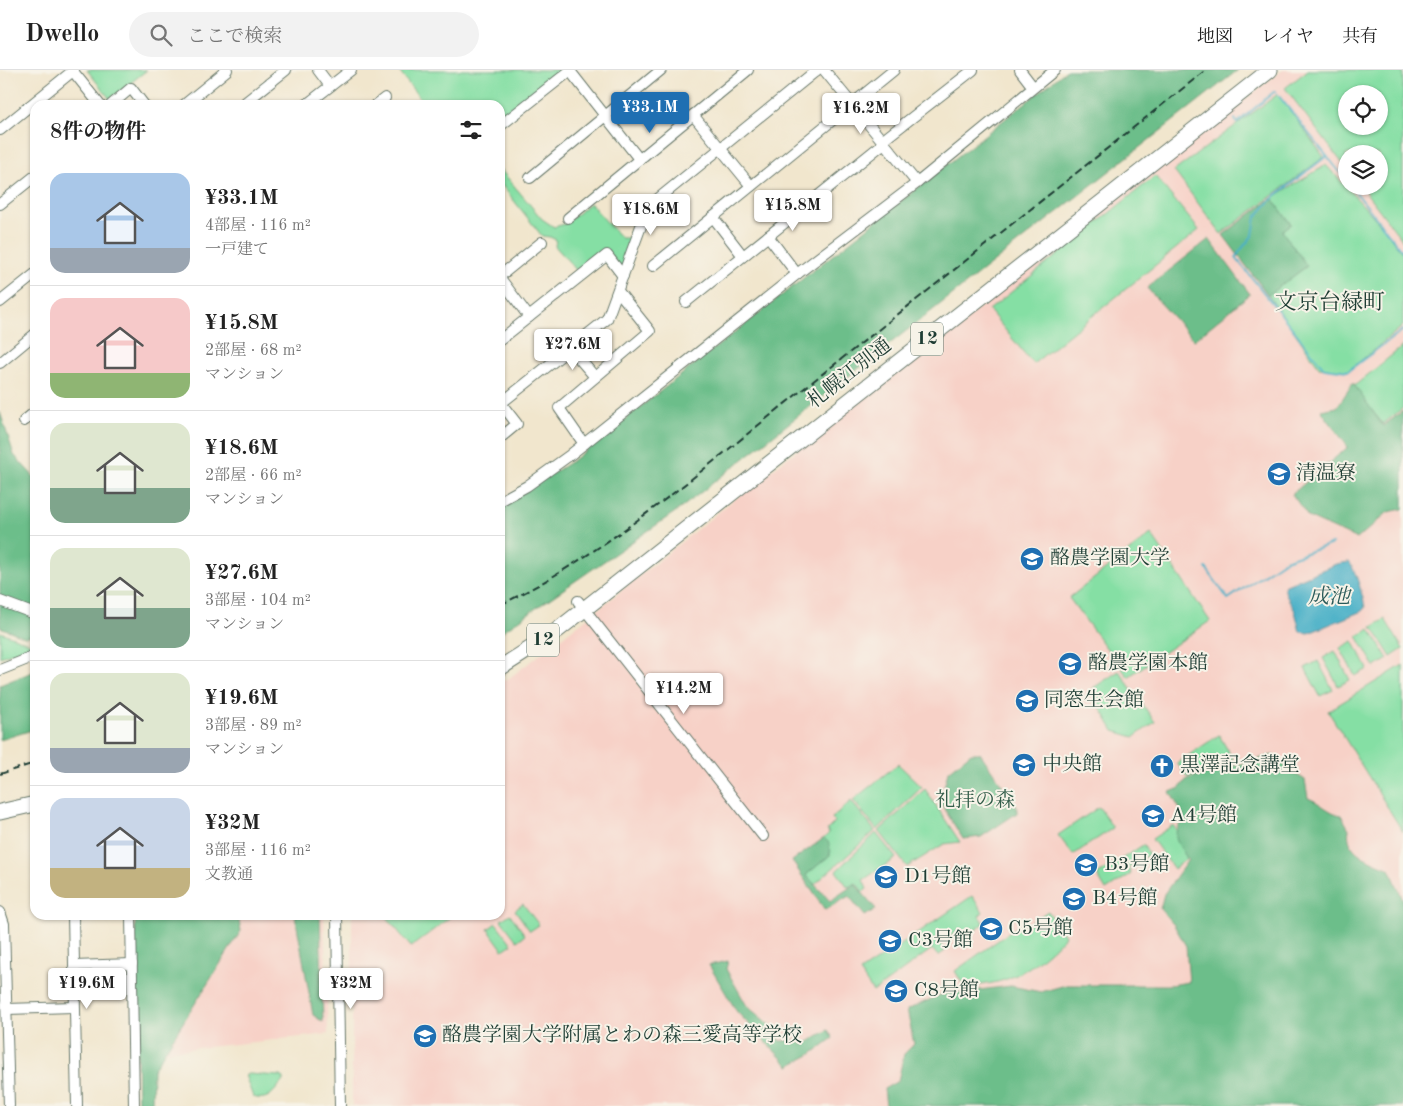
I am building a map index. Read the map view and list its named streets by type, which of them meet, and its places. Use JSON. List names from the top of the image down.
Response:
{
  "streets": {
    "highway": ["12", "札幌江別通"]
  },
  "districts": ["文京台緑町"],
  "water": ["成池"],
  "parks": ["礼拝の森"],
  "places": {
    "school or university": [
      "清温寮",
      "酪農学園大学",
      "酪農学園本館",
      "同窓生会館",
      "中央館",
      "A4号館",
      "B3号館",
      "D1号館",
      "B4号館",
      "C5号館",
      "C3号館",
      "C8号館",
      "酪農学園大学附属とわの森三愛高等学校"
    ],
    "church": ["黒澤記念講堂"]
  },
  "page": {
    "header": "Dwello",
    "search": "ここで検索",
    "nav": ["地図", "レイヤ", "共有"],
    "price": [
      "¥33.1M",
      "¥16.2M",
      "¥15.8M",
      "¥18.6M",
      "¥27.6M",
      "¥14.2M",
      "¥19.6M",
      "¥32M"
    ],
    "heading": "8件の物件",
    "list": [
      {
        "name": "¥33.1M",
        "note": "4部屋 · 116 m² · 一戸建て"
      },
      {
        "name": "¥15.8M",
        "note": "2部屋 · 68 m² · マンション"
      },
      {
        "name": "¥18.6M",
        "note": "2部屋 · 66 m² · マンション"
      },
      {
        "name": "¥27.6M",
        "note": "3部屋 · 104 m² · マンション"
      },
      {
        "name": "¥19.6M",
        "note": "3部屋 · 89 m² · マンション"
      },
      {
        "name": "¥32M",
        "note": "3部屋 · 116 m² · 文教通"
      }
    ]
  }
}
